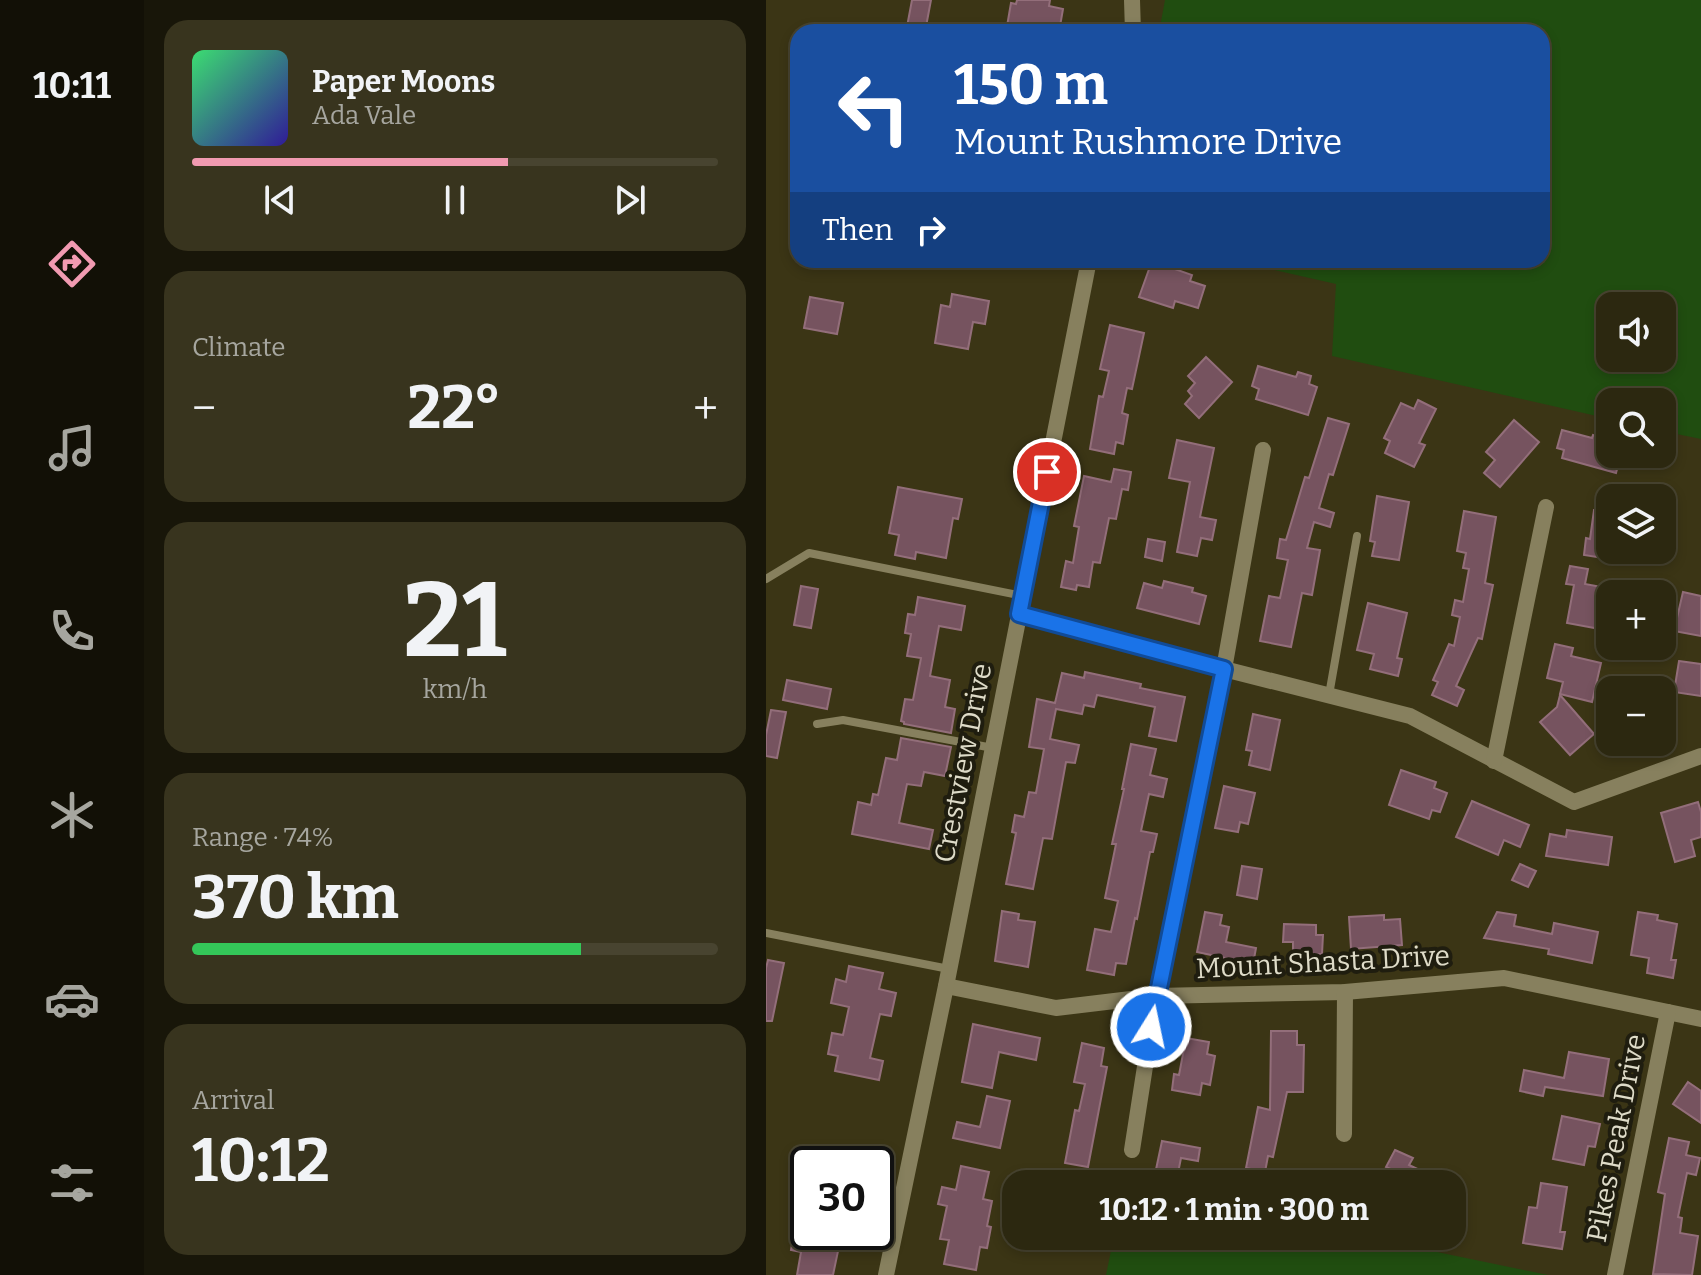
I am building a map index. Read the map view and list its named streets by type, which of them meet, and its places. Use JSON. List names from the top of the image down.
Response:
{
  "streets": {
    "street": ["Crestview Drive", "Mount Shasta Drive", "Pikes Peak Drive"]
  },
  "crossings": [
    ["Crestview Drive", "Mount Shasta Drive"],
    ["Mount Shasta Drive", "Pikes Peak Drive"]
  ],
  "page": {
    "tabs": "10:11",
    "turn": ["150 m", "Mount Rushmore Drive"],
    "song": ["Paper Moons", "Ada Vale"],
    "then": "Then",
    "tile": [
      "Climate",
      ["21", "km/h"],
      ["Range · 74%", "370 km"],
      ["Arrival", "10:12"]
    ],
    "map_buttons": ["+", "−"],
    "heat": ["−", "22°", "+"],
    "limit": "30",
    "trip": "10:12 · 1 min · 300 m"
  }
}
